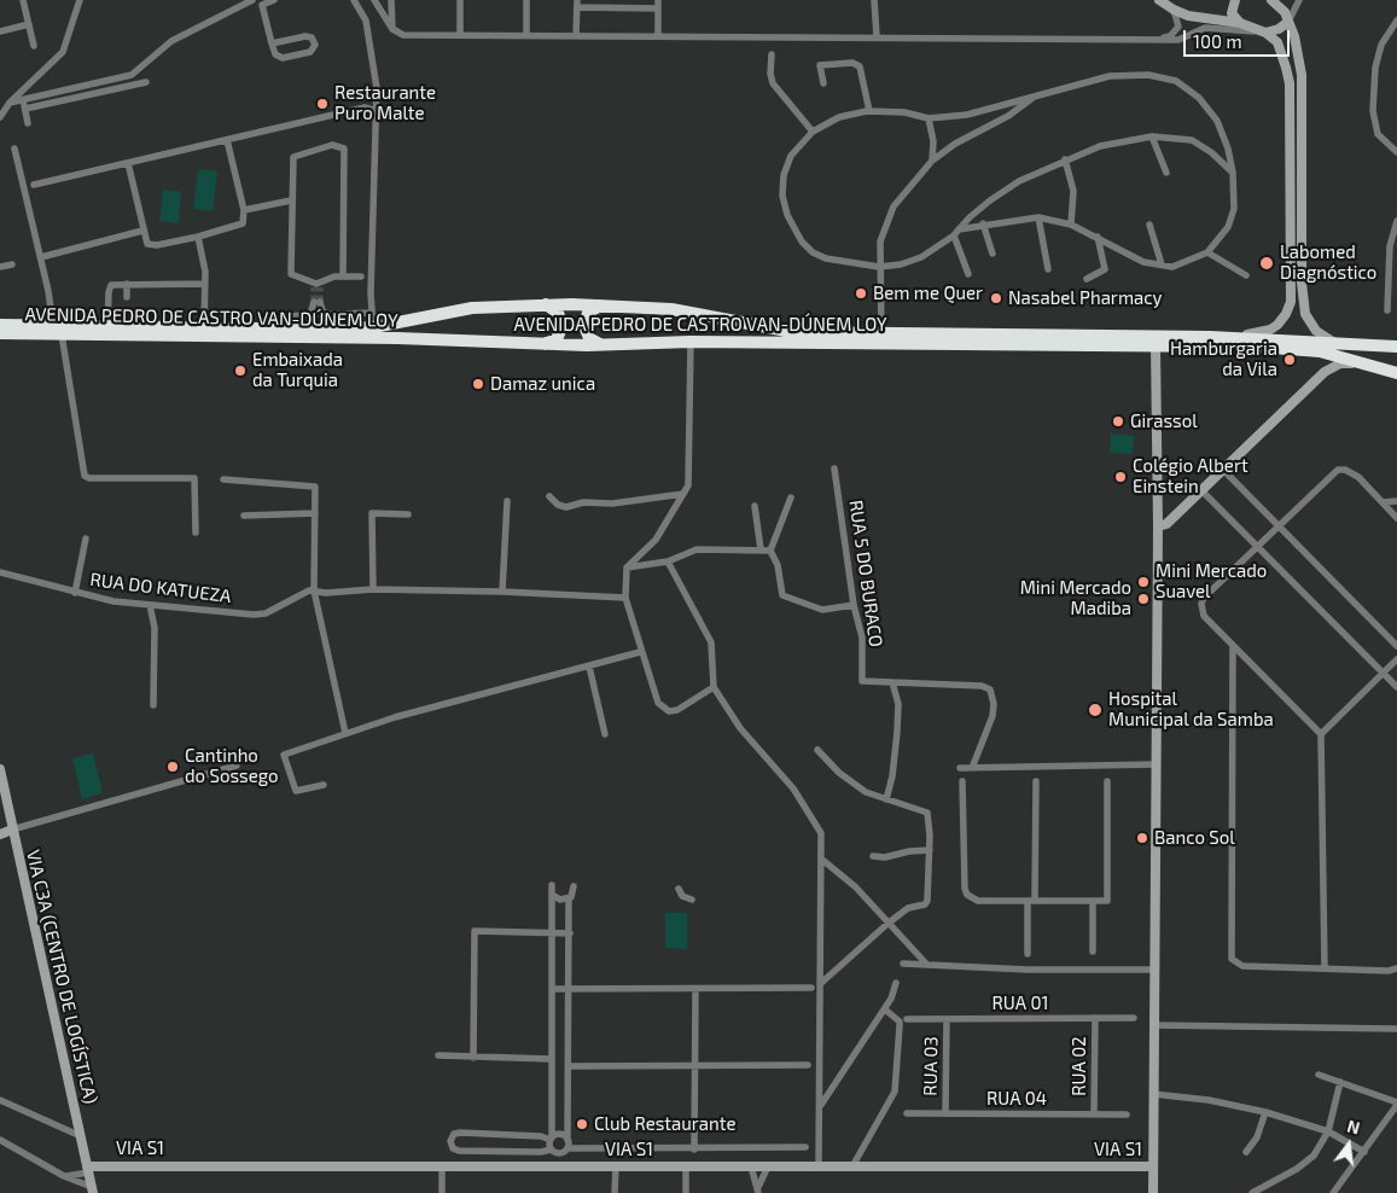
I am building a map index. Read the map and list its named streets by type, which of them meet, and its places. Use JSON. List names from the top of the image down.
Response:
{
  "streets": {
    "highway": ["AVENIDA PEDRO DE CASTRO VAN-DÚNEM LOY"],
    "street": [
      "RUA 5 DO BURACO",
      "RUA DO KATUEZA",
      "VIA C3A (CENTRO DE LOGÍSTICA)",
      "RUA 01",
      "RUA 03",
      "RUA 02",
      "RUA 04",
      "VIA S1"
    ]
  },
  "crossings": [
    ["VIA C3A (CENTRO DE LOGÍSTICA)", "VIA S1"],
    ["RUA 01", "RUA 03"],
    ["RUA 01", "RUA 02"],
    ["RUA 03", "RUA 04"],
    ["RUA 02", "RUA 04"]
  ],
  "places": [
    "Restaurante Puro Malte",
    "Labomed Diagnóstico",
    "Bem me Quer",
    "Nasabel Pharmacy",
    "Hamburgaria da Vila",
    "Embaixada da Turquia",
    "Damaz unica",
    "Girassol",
    "Colégio Albert Einstein",
    "Mini Mercado Suavel",
    "Mini Mercado Madiba",
    "Hospital Municipal da Samba",
    "Cantinho do Sossego",
    "Banco Sol",
    "Club Restaurante"
  ],
  "scale_bar": "100 m",
  "north": "top"
}
